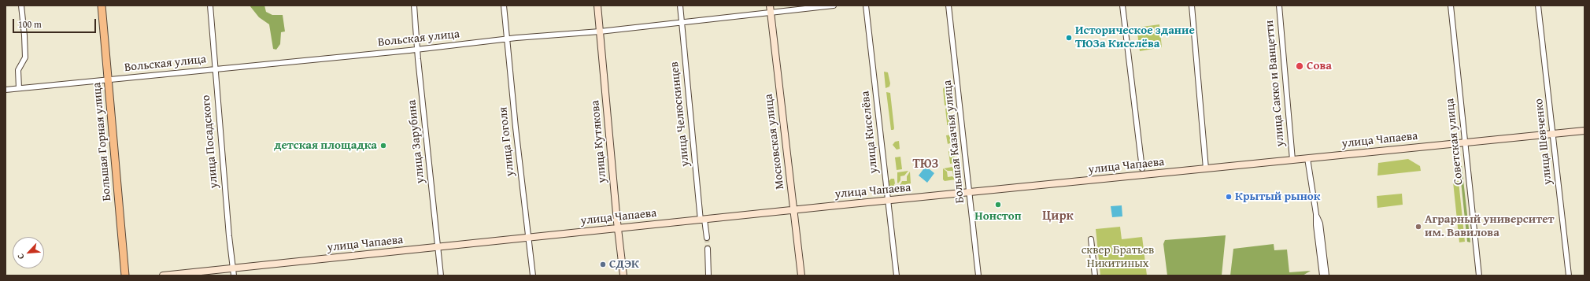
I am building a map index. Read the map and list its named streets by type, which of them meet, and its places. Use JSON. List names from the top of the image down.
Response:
{
  "streets": {
    "main road": ["Большая Горная улица"],
    "street": [
      "Вольская улица",
      "улица Сакко и Ванцетти",
      "улица Челюскинцев",
      "улица Киселёва",
      "улица Чапаева",
      "улица Посадского",
      "улица Зарубина",
      "улица Гоголя",
      "улица Кутякова",
      "Московская улица",
      "Большая Казачья улица",
      "Советская улица",
      "улица Шевченко"
    ]
  },
  "crossings": [
    ["Вольская улица", "улица Челюскинцев"],
    ["Вольская улица", "Большая Горная улица"],
    ["Вольская улица", "улица Посадского"],
    ["Вольская улица", "улица Зарубина"],
    ["Вольская улица", "улица Гоголя"],
    ["Вольская улица", "улица Кутякова"],
    ["Вольская улица", "Московская улица"],
    ["улица Сакко и Ванцетти", "улица Чапаева"],
    ["улица Челюскинцев", "улица Чапаева"],
    ["улица Киселёва", "улица Чапаева"],
    ["улица Чапаева", "улица Посадского"],
    ["улица Чапаева", "улица Зарубина"],
    ["улица Чапаева", "улица Гоголя"],
    ["улица Чапаева", "улица Кутякова"],
    ["улица Чапаева", "Московская улица"],
    ["улица Чапаева", "Большая Казачья улица"],
    ["улица Чапаева", "Советская улица"],
    ["улица Чапаева", "улица Шевченко"]
  ],
  "districts": ["ТЮЗ", "Цирк"],
  "parks": ["сквер Братьев Никитиных"],
  "places": [
    "Историческое здание ТЮЗа Киселёва",
    "Сова",
    "детская площадка",
    "Крытый рынок",
    "Нонстоп",
    "Аграрный университет им. Вавилова",
    "СДЭК"
  ],
  "scale_bar": "100 m",
  "north": "bottom left"
}
